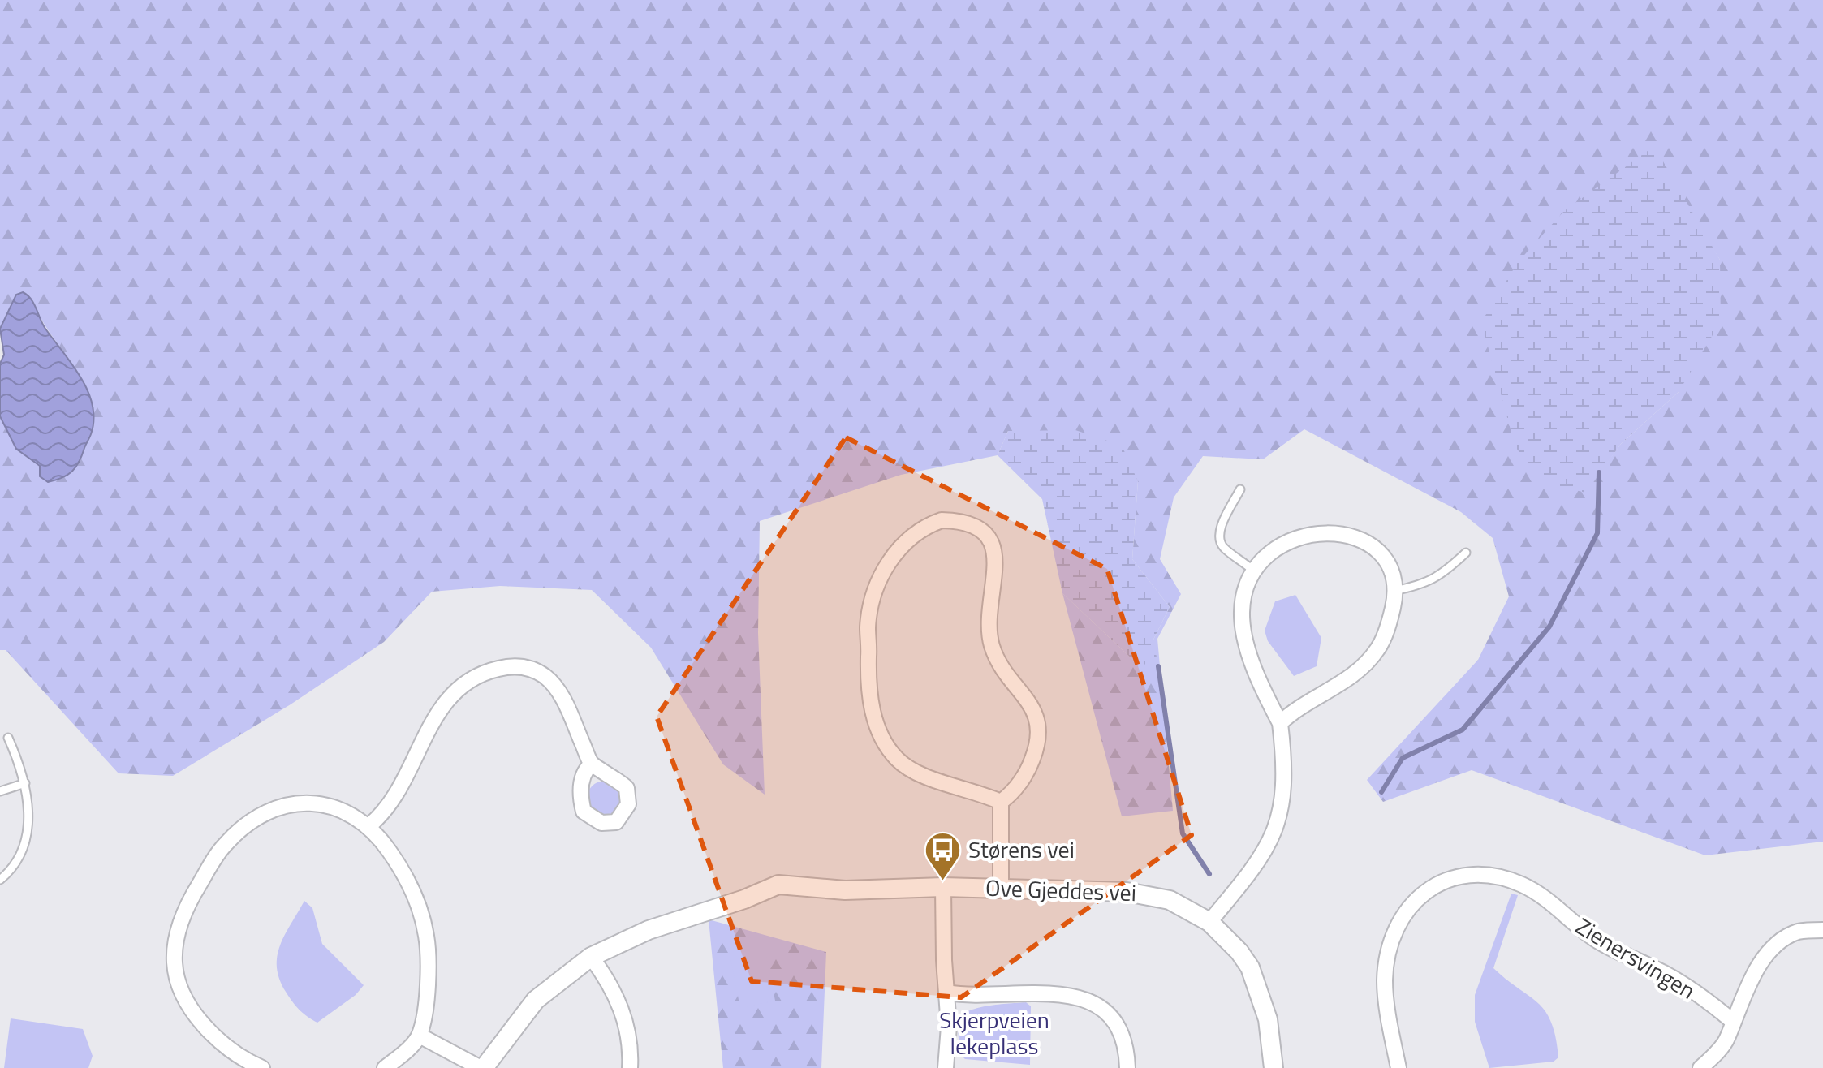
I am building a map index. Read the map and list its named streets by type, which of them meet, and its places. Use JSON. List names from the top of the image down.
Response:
{
  "streets": {
    "street": ["Ove Gjeddes vei", "Zienersvingen"]
  },
  "parks": ["Skjerpveien lekeplass"],
  "places": {
    "bus stop": ["Størens vei"]
  }
}
